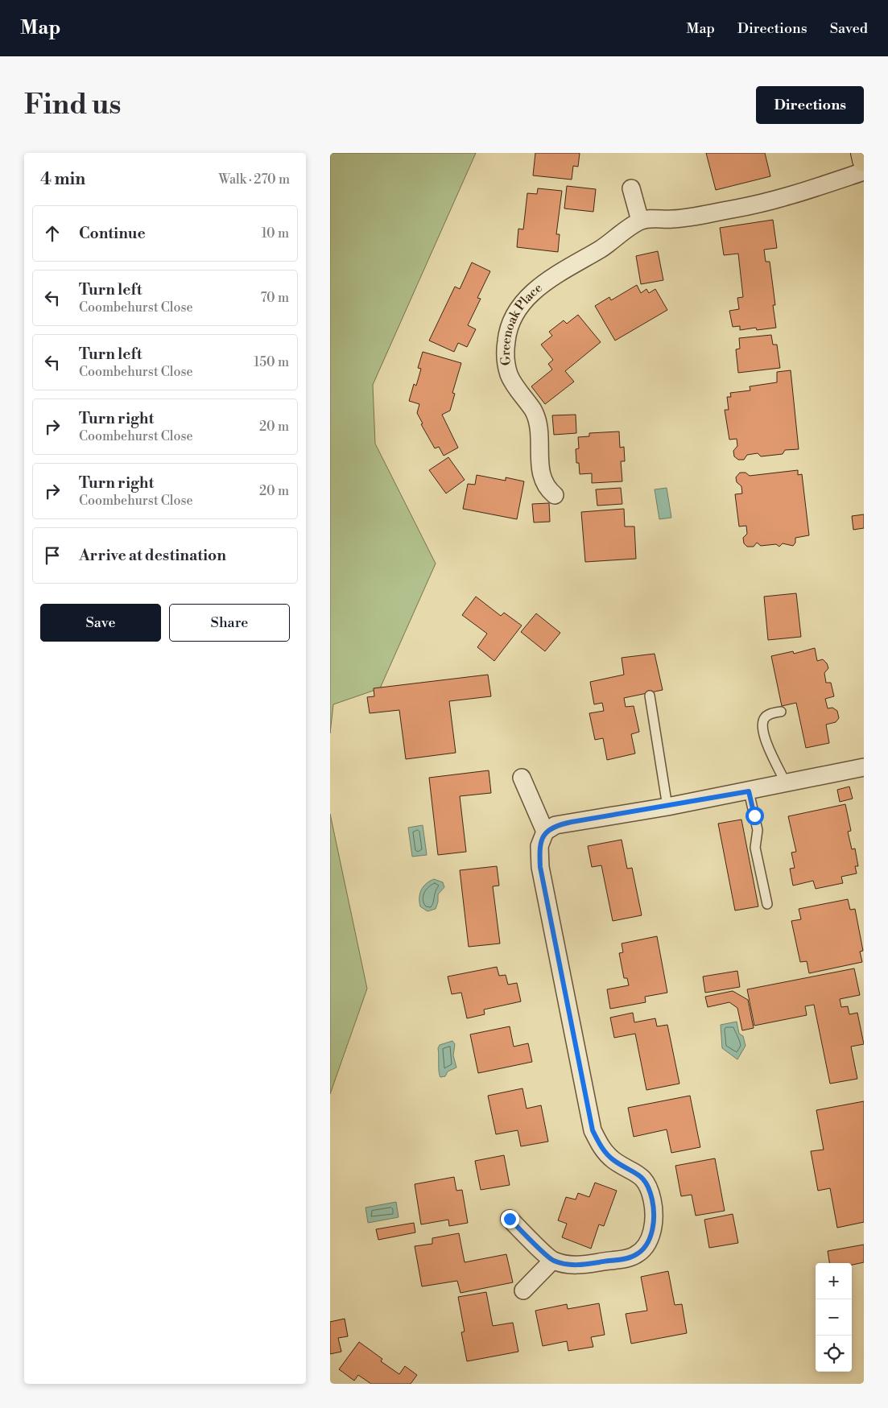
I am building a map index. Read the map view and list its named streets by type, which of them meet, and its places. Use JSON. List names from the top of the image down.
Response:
{
  "streets": {
    "street": ["Greenoak Place"]
  },
  "page": {
    "header": "Map",
    "nav": ["Map", "Directions", "Saved"],
    "buttons": [
      "Directions",
      ["Save", "Share"]
    ],
    "title": "Find us",
    "heading": ["4 min", "Walk · 270 m"],
    "list": [
      ["Continue", "10 m"],
      ["Turn left", "Coombehurst Close", "70 m"],
      ["Turn left", "Coombehurst Close", "150 m"],
      ["Turn right", "Coombehurst Close", "20 m"],
      ["Turn right", "Coombehurst Close", "20 m"],
      "Arrive at destination"
    ],
    "map_buttons": ["+", "−"]
  }
}
